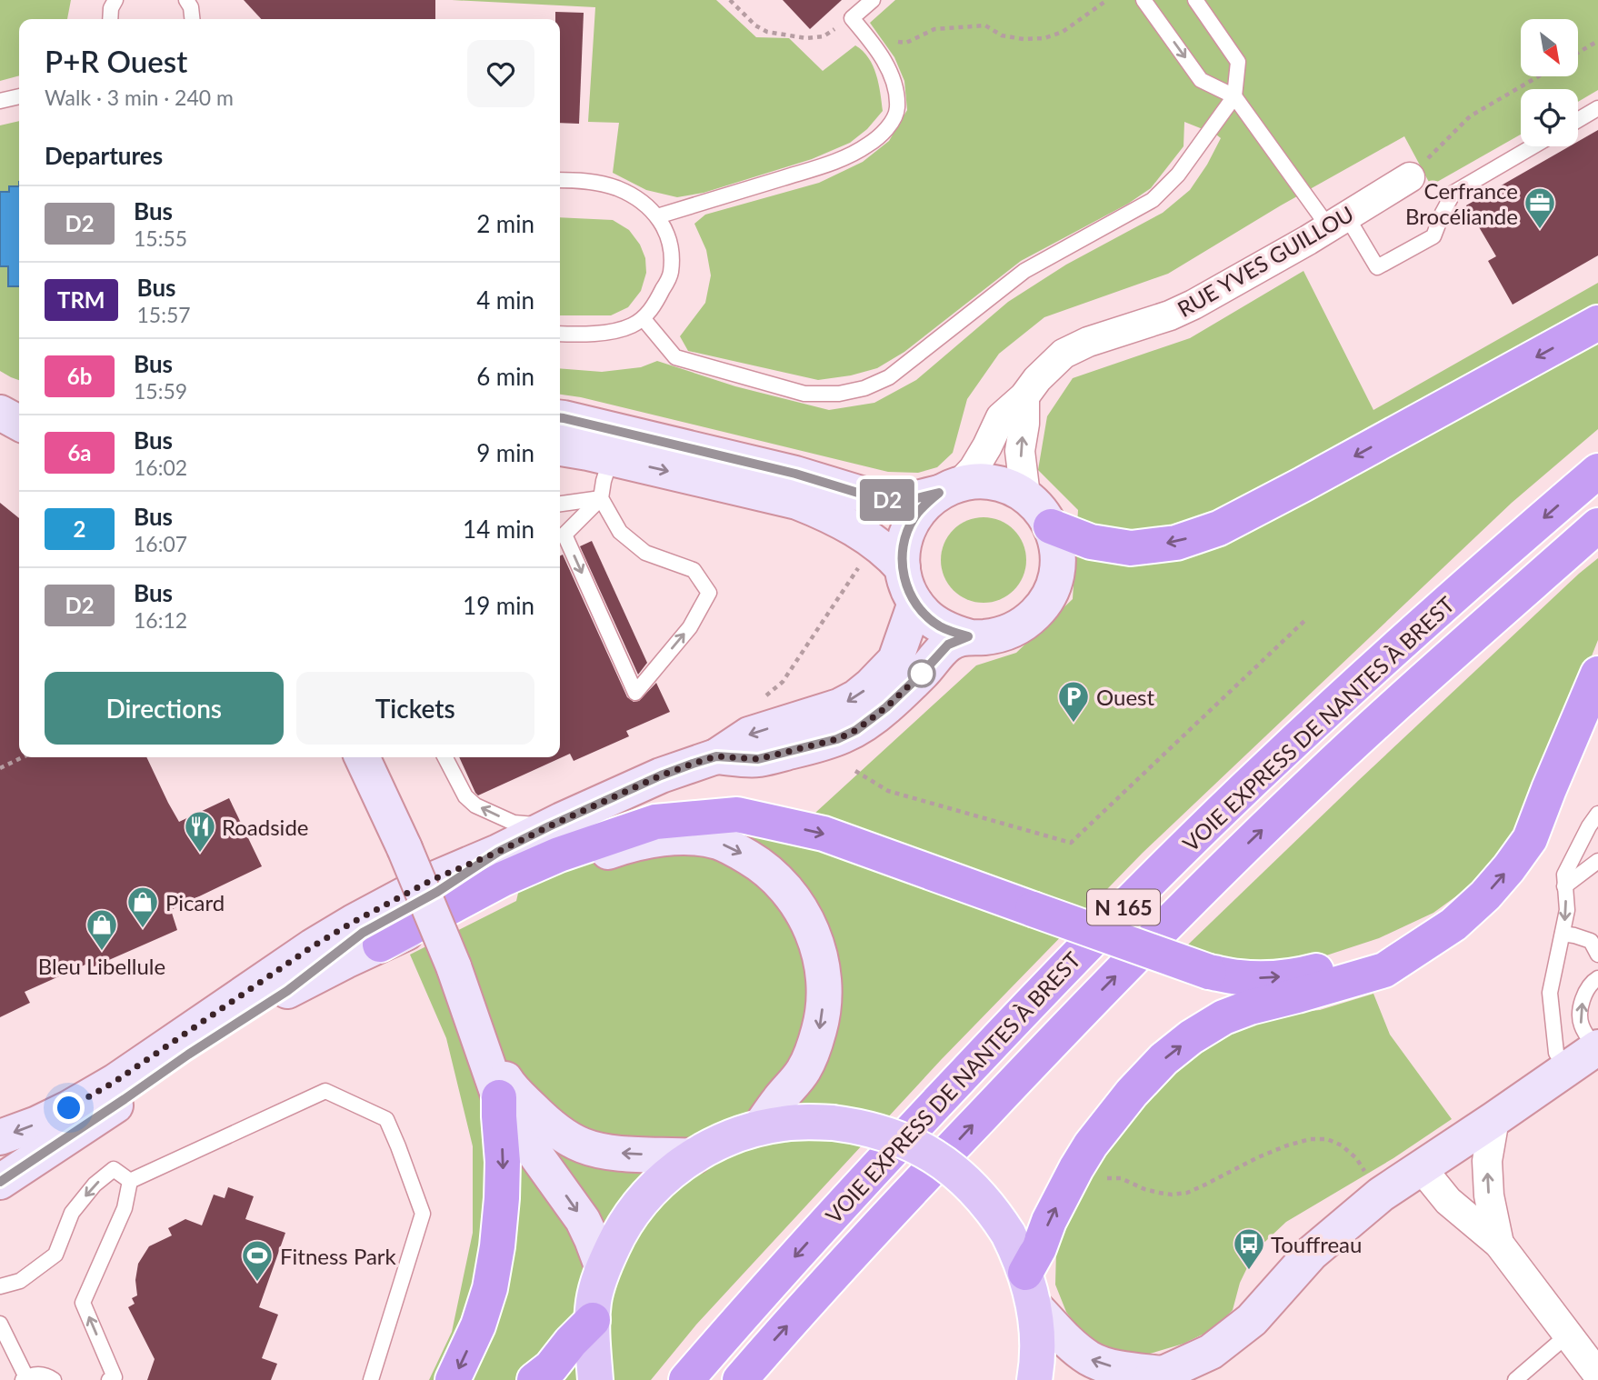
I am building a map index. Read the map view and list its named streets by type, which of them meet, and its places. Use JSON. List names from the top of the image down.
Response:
{
  "streets": {
    "highway": ["VOIE EXPRESS DE NANTES À BREST", "N 165"],
    "street": ["RUE YVES GUILLOU"]
  },
  "places": {
    "office": ["Cerfrance Brocéliande"],
    "parking": ["Ouest"],
    "restaurant": ["Roadside"],
    "shop": ["Picard", "Bleu Libellule"],
    "bus stop": ["Touffreau"],
    "sports": ["Fitness Park"]
  },
  "lines": ["bus line D2"],
  "north": "bottom right",
  "page": {
    "on_map": "D2",
    "heading": [
      ["P+R Ouest", "Walk · 3 min · 240 m"],
      "Departures"
    ],
    "list": [
      {
        "mark": "D2",
        "name": "Bus",
        "note": "15:55",
        "value": "2 min"
      },
      {
        "mark": "TRM",
        "name": "Bus",
        "note": "15:57",
        "value": "4 min"
      },
      {
        "mark": "6b",
        "name": "Bus",
        "note": "15:59",
        "value": "6 min"
      },
      {
        "mark": "6a",
        "name": "Bus",
        "note": "16:02",
        "value": "9 min"
      },
      {
        "mark": "2",
        "name": "Bus",
        "note": "16:07",
        "value": "14 min"
      },
      {
        "mark": "D2",
        "name": "Bus",
        "note": "16:12",
        "value": "19 min"
      }
    ],
    "buttons": ["Directions", "Tickets"]
  }
}
